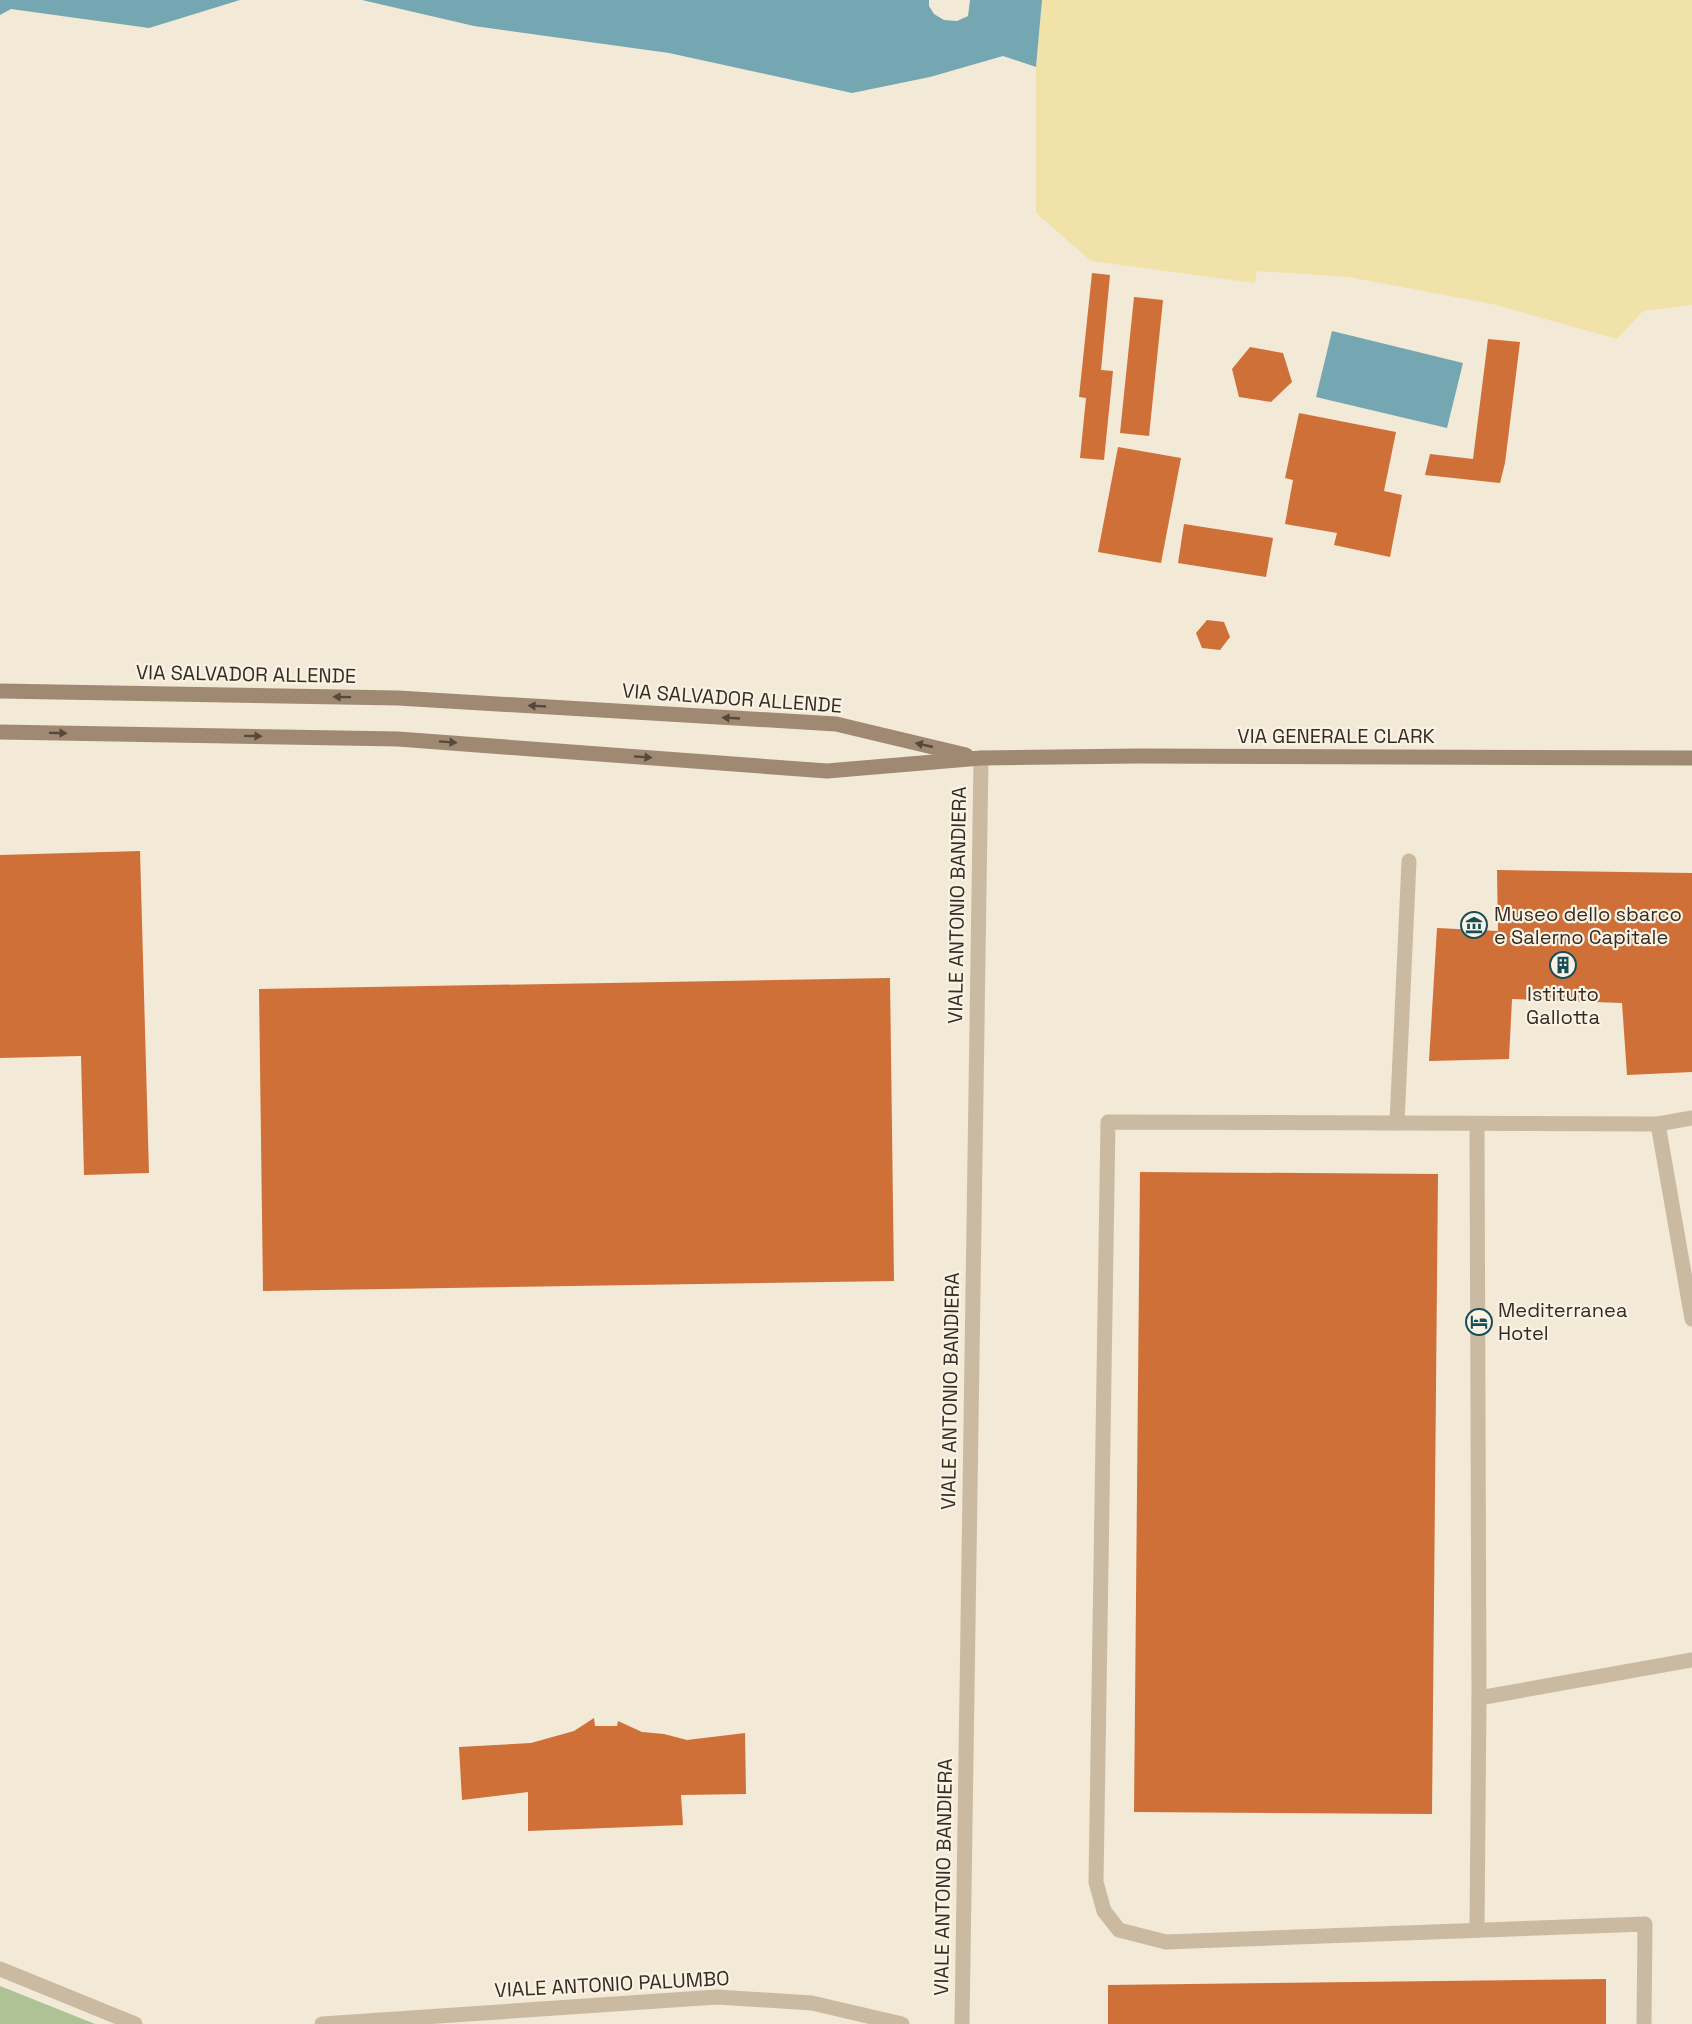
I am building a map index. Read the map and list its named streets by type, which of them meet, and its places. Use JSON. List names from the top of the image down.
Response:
{
  "streets": {
    "main road": ["VIA SALVADOR ALLENDE", "VIA GENERALE CLARK"],
    "street": ["VIALE ANTONIO BANDIERA", "VIALE ANTONIO PALUMBO"]
  },
  "crossings": [
    ["VIA SALVADOR ALLENDE", "VIA GENERALE CLARK"],
    ["VIA SALVADOR ALLENDE", "VIALE ANTONIO BANDIERA"],
    ["VIA GENERALE CLARK", "VIALE ANTONIO BANDIERA"]
  ],
  "places": {
    "museum": ["Museo dello sbarco e Salerno Capitale"],
    "building": ["Istituto Gallotta"],
    "hotel": ["Mediterranea Hotel"]
  }
}
